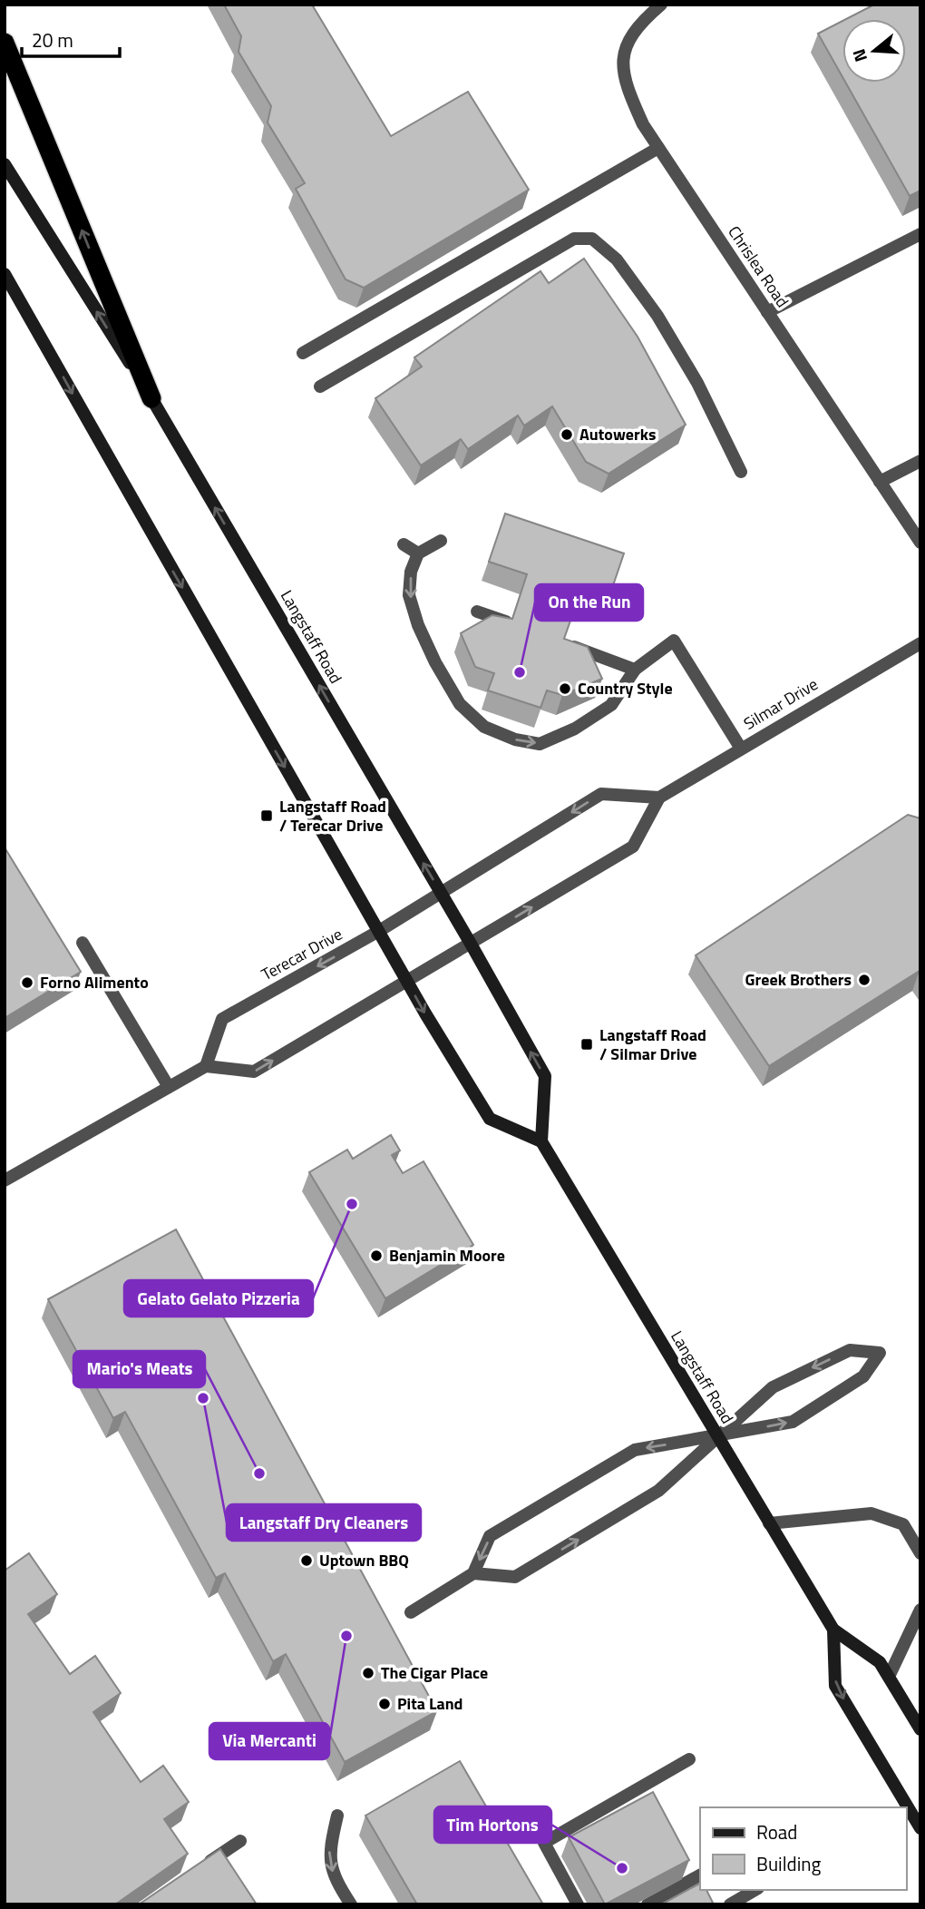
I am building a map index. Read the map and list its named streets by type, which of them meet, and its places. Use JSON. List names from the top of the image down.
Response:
{
  "streets": {
    "main road": ["Langstaff Road"],
    "street": ["Chrislea Road", "Silmar Drive", "Terecar Drive"]
  },
  "crossings": [
    ["Langstaff Road", "Terecar Drive"]
  ],
  "places": {
    "other": [
      "Autowerks",
      "On the Run",
      "Country Style",
      "Greek Brothers",
      "Forno Alimento",
      "Gelato Gelato Pizzeria",
      "Benjamin Moore",
      "Langstaff Dry Cleaners",
      "Mario's Meats",
      "Uptown BBQ",
      "Via Mercanti",
      "The Cigar Place",
      "Pita Land",
      "Tim Hortons"
    ],
    "transit": ["Langstaff Road / Terecar Drive", "Langstaff Road / Silmar Drive"]
  },
  "legend": ["Road", "Building"],
  "scale_bar": "20 m",
  "north": "left"
}
